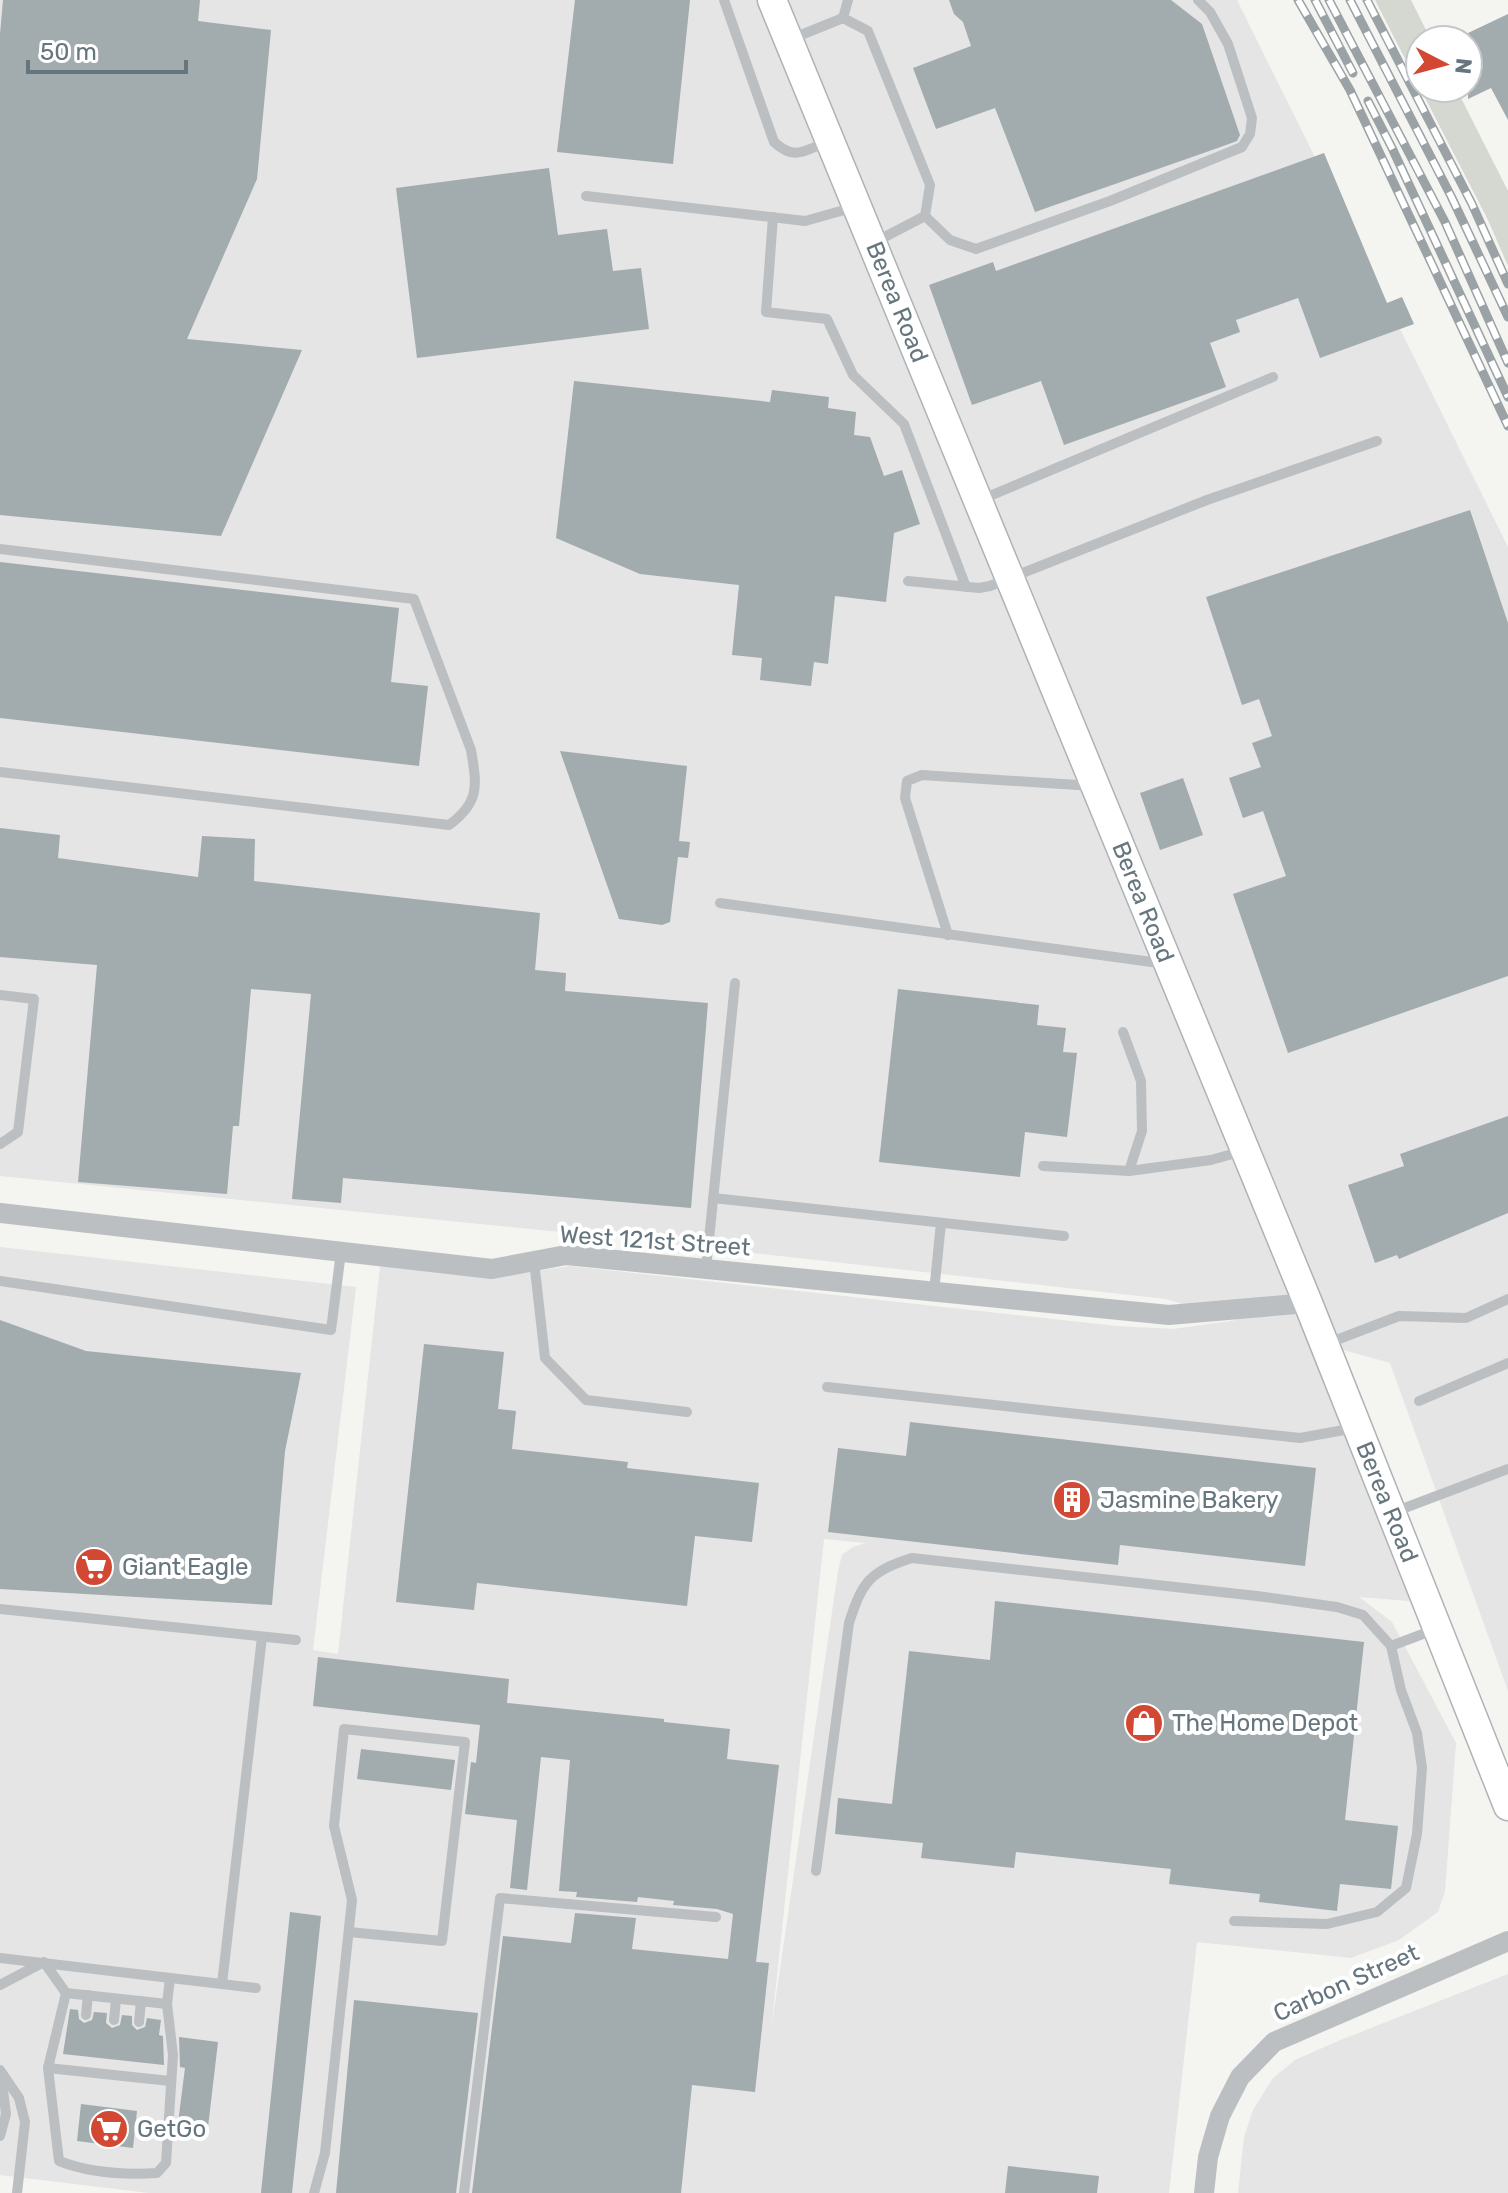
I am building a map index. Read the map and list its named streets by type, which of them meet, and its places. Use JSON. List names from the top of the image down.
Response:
{
  "streets": {
    "main road": ["Berea Road"],
    "street": ["West 121st Street", "Carbon Street"]
  },
  "crossings": [
    ["Berea Road", "West 121st Street"]
  ],
  "places": {
    "building": ["Jasmine Bakery"],
    "supermarket": ["Giant Eagle", "GetGo"],
    "shop": ["The Home Depot"]
  },
  "scale_bar": "50 m",
  "north": "right"
}
